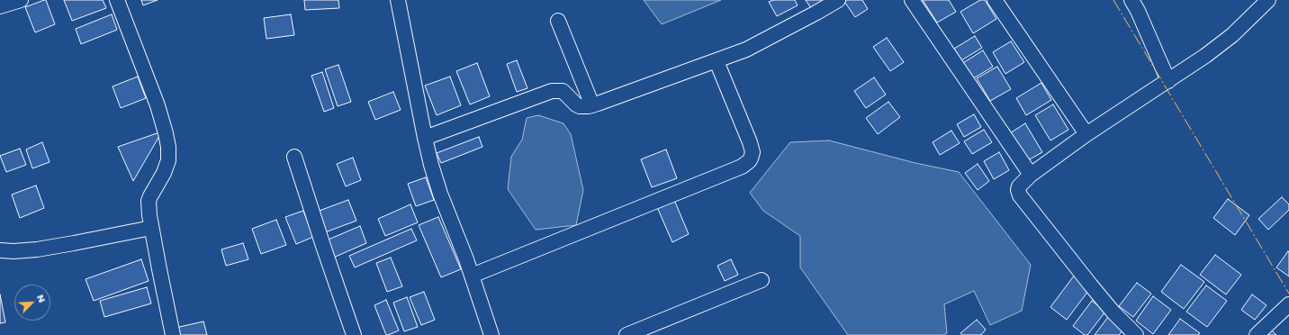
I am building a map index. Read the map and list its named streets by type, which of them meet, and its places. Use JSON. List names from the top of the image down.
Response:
{
  "north": "top right"
}
